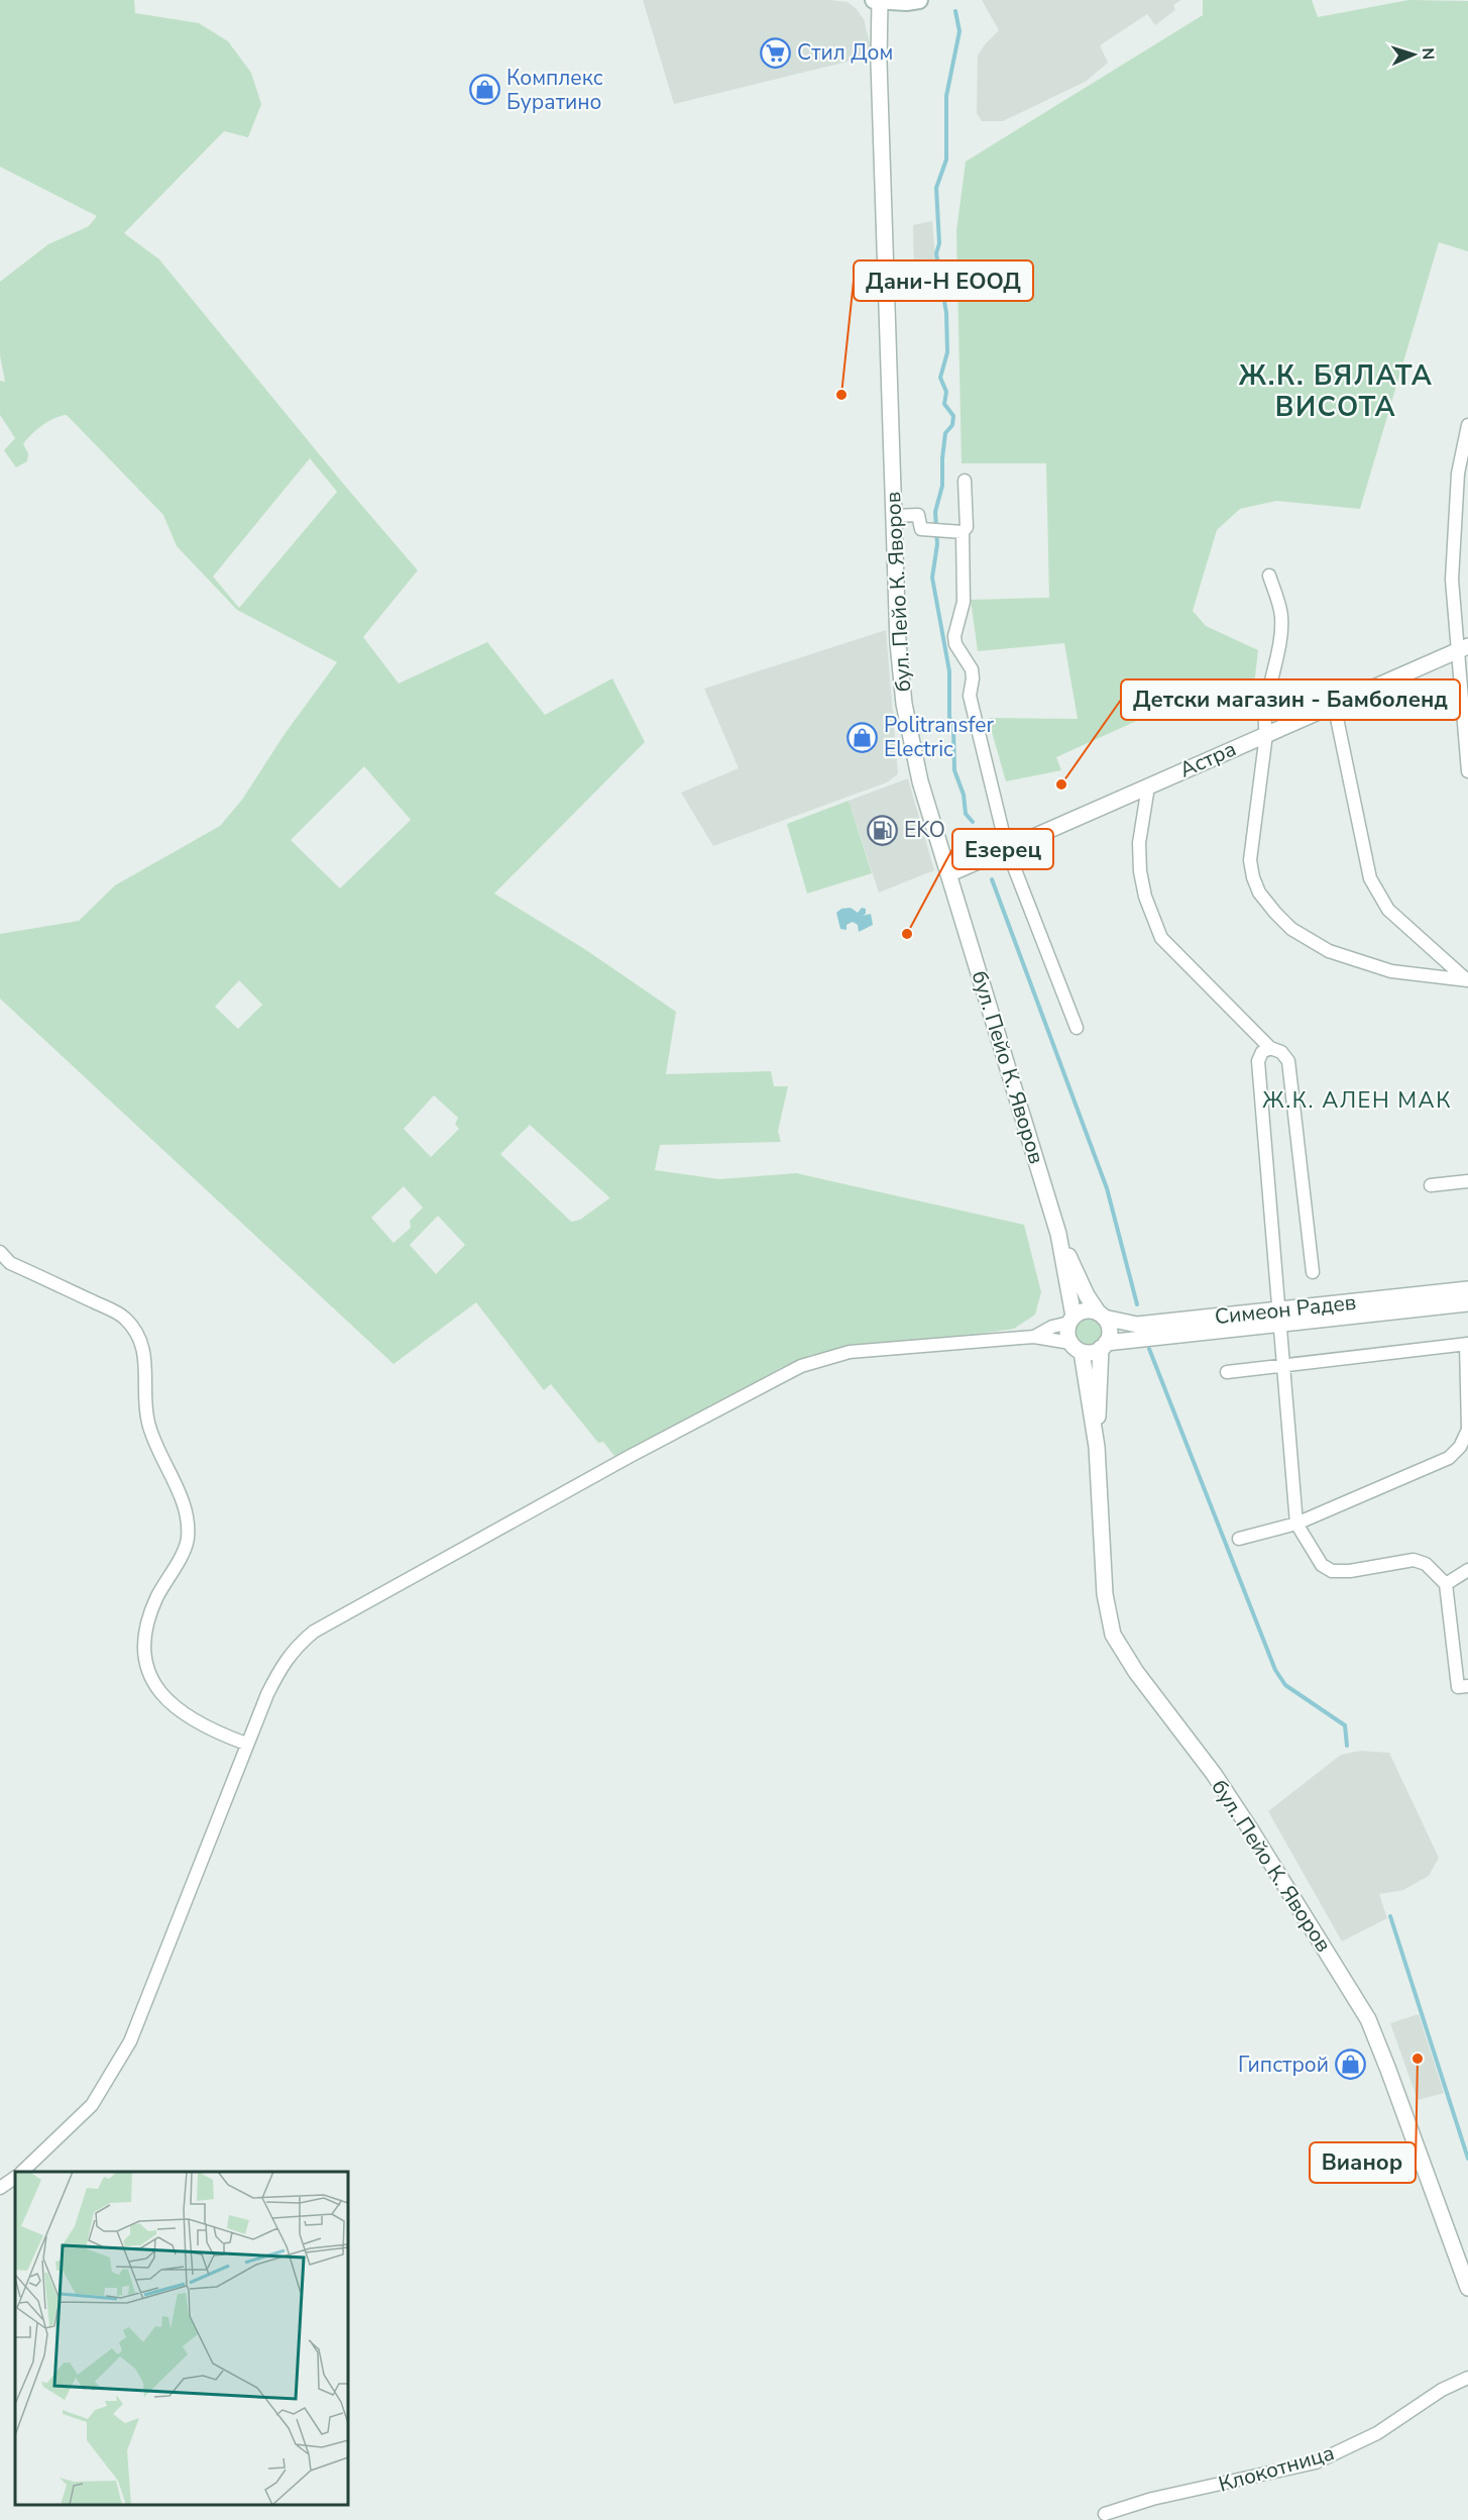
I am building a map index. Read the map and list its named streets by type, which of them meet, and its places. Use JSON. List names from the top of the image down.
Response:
{
  "streets": {
    "street": [
      "бул. Пейо К. Яворов",
      "Астра",
      "Симеон Радев",
      "Клокотница"
    ]
  },
  "crossings": [
    ["бул. Пейо К. Яворов", "Астра"],
    ["бул. Пейо К. Яворов", "Симеон Радев"]
  ],
  "districts": ["Ж.К. БЯЛАТА ВИСОТА", "Ж.К. АЛЕН МАК"],
  "places": {
    "supermarket": ["Стил Дом"],
    "shop": ["Комплекс Буратино", "Politransfer Electric", "Гипстрой"],
    "other": [
      "Дани-Н ЕООД",
      "Детски магазин - Бамболенд",
      "Езерец",
      "Вианор"
    ],
    "fuel station": ["EKO"]
  },
  "north": "right"
}
